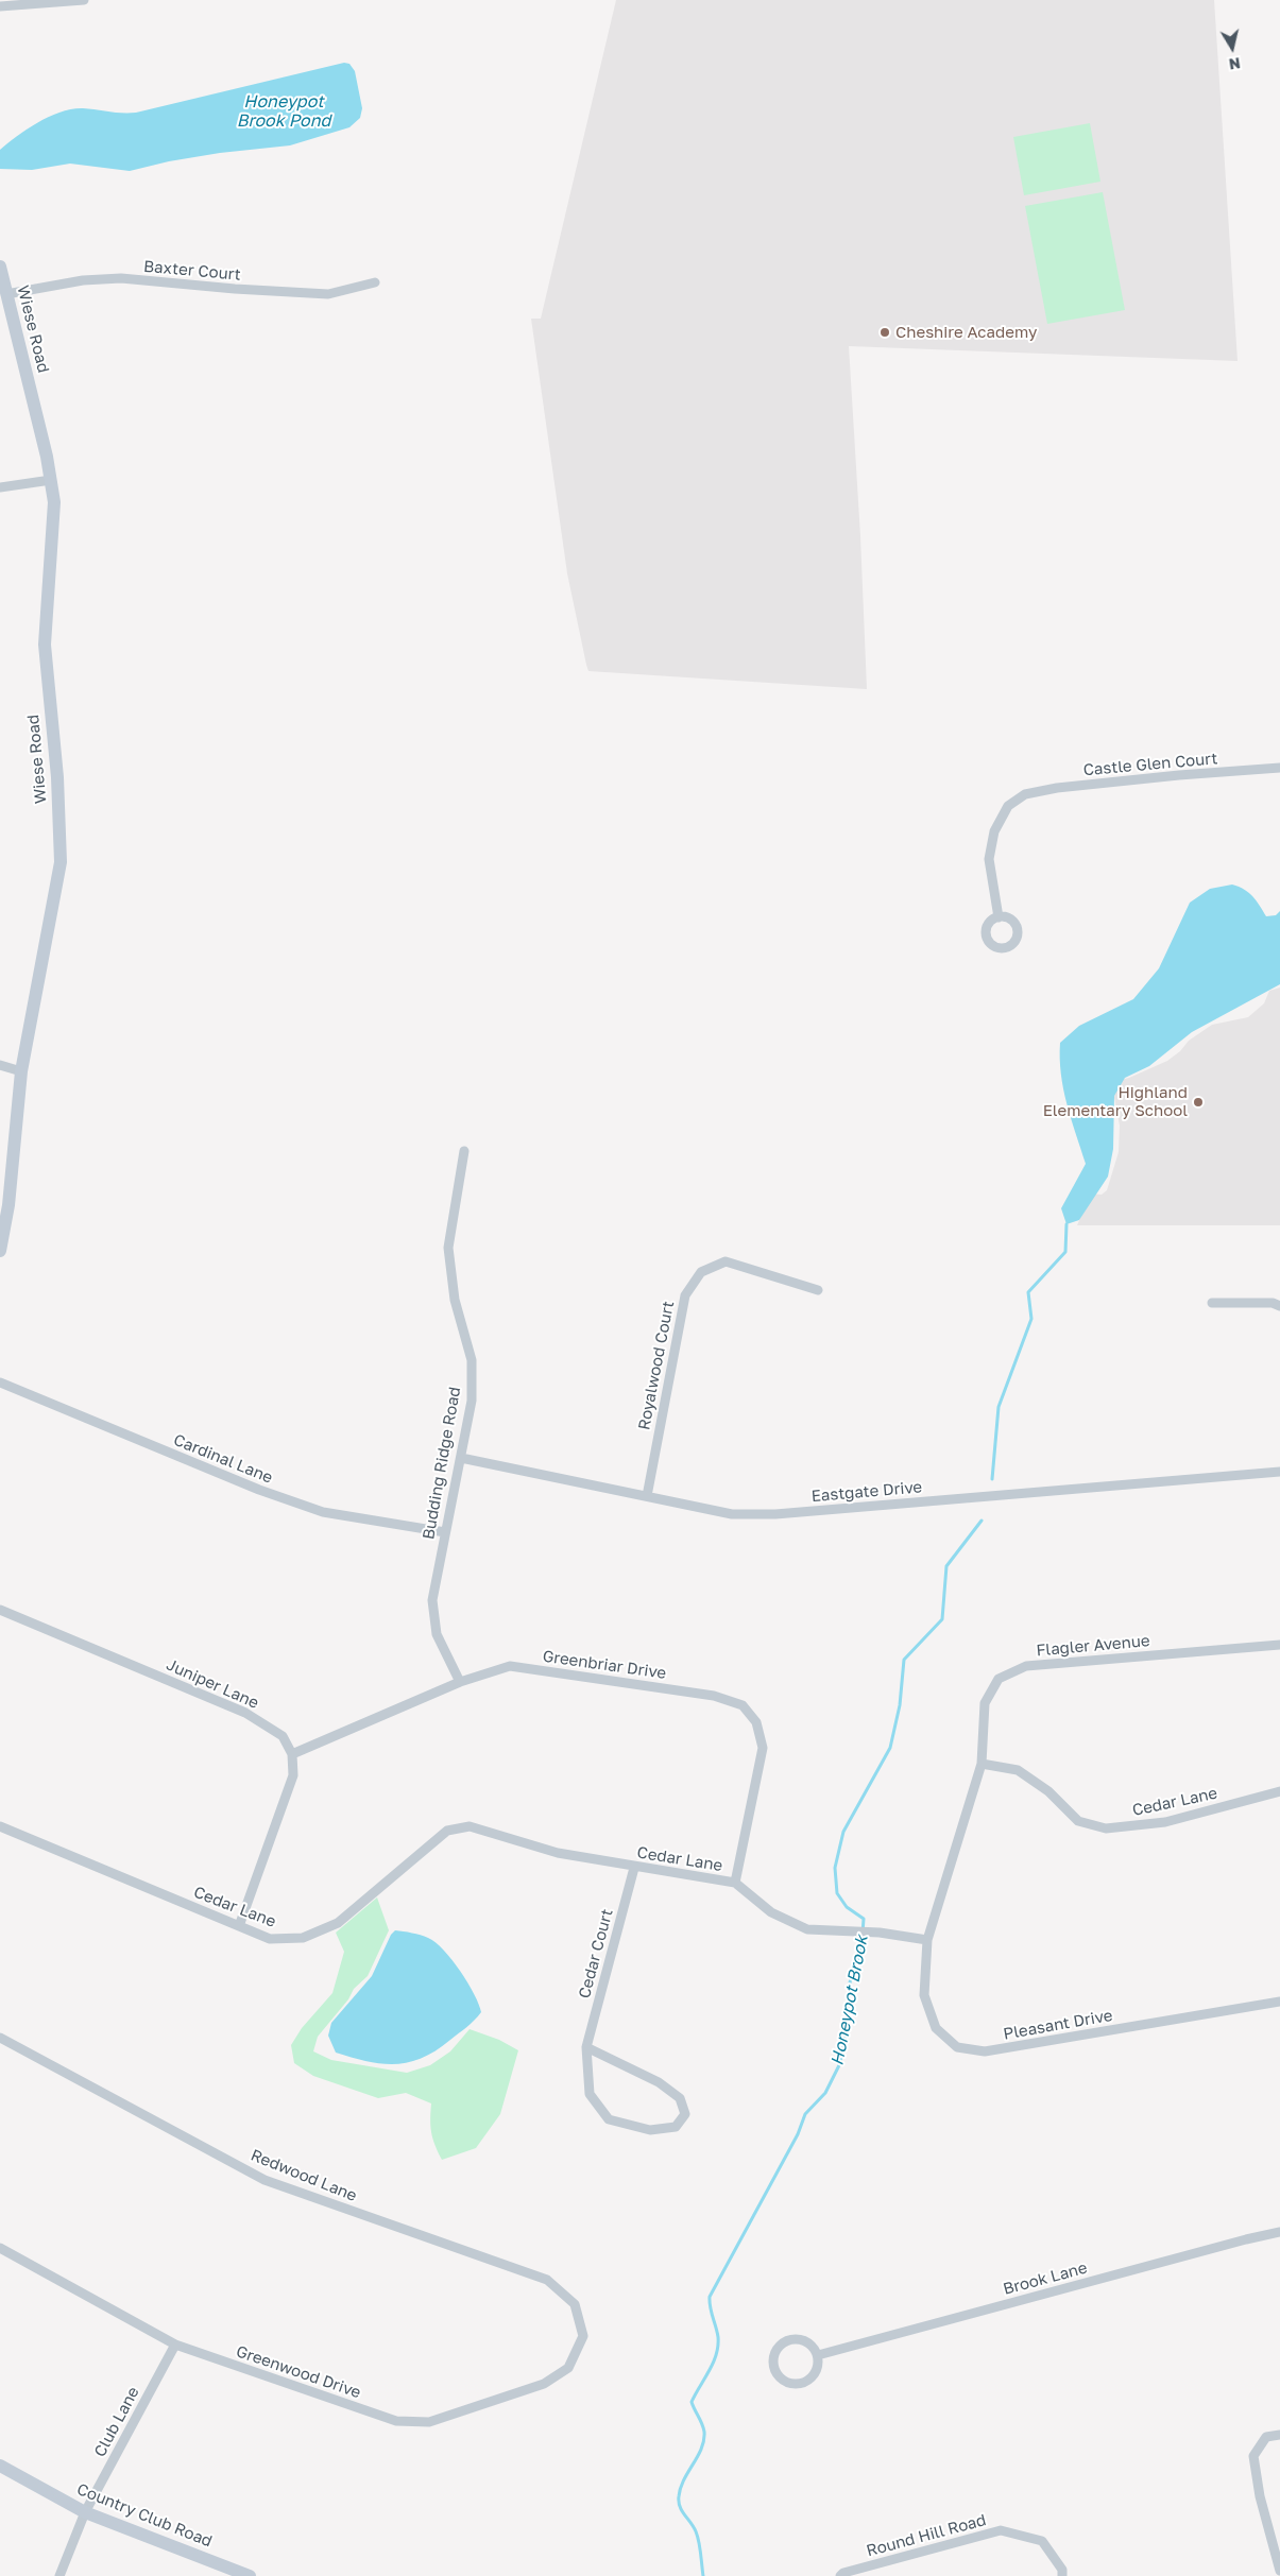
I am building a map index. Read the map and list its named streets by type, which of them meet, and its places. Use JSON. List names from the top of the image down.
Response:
{
  "streets": {
    "street": [
      "Baxter Court",
      "Wiese Road",
      "Castle Glen Court",
      "Royalwood Court",
      "Cardinal Lane",
      "Budding Ridge Road",
      "Eastgate Drive",
      "Flagler Avenue",
      "Greenbriar Drive",
      "Juniper Lane",
      "Cedar Lane",
      "Cedar Court",
      "Pleasant Drive",
      "Redwood Lane",
      "Brook Lane",
      "Greenwood Drive",
      "Club Lane",
      "Country Club Road",
      "Round Hill Road"
    ]
  },
  "crossings": [
    ["Baxter Court", "Wiese Road"],
    ["Royalwood Court", "Eastgate Drive"],
    ["Cardinal Lane", "Budding Ridge Road"],
    ["Budding Ridge Road", "Eastgate Drive"],
    ["Budding Ridge Road", "Greenbriar Drive"],
    ["Flagler Avenue", "Cedar Lane"],
    ["Greenbriar Drive", "Juniper Lane"],
    ["Greenbriar Drive", "Cedar Lane"],
    ["Cedar Lane", "Cedar Court"],
    ["Cedar Lane", "Pleasant Drive"],
    ["Redwood Lane", "Greenwood Drive"],
    ["Greenwood Drive", "Club Lane"],
    ["Club Lane", "Country Club Road"]
  ],
  "water": ["Honeypot Brook Pond", "Honeypot Brook"],
  "places": ["Cheshire Academy", "Highland Elementary School"],
  "north": "bottom"
}
